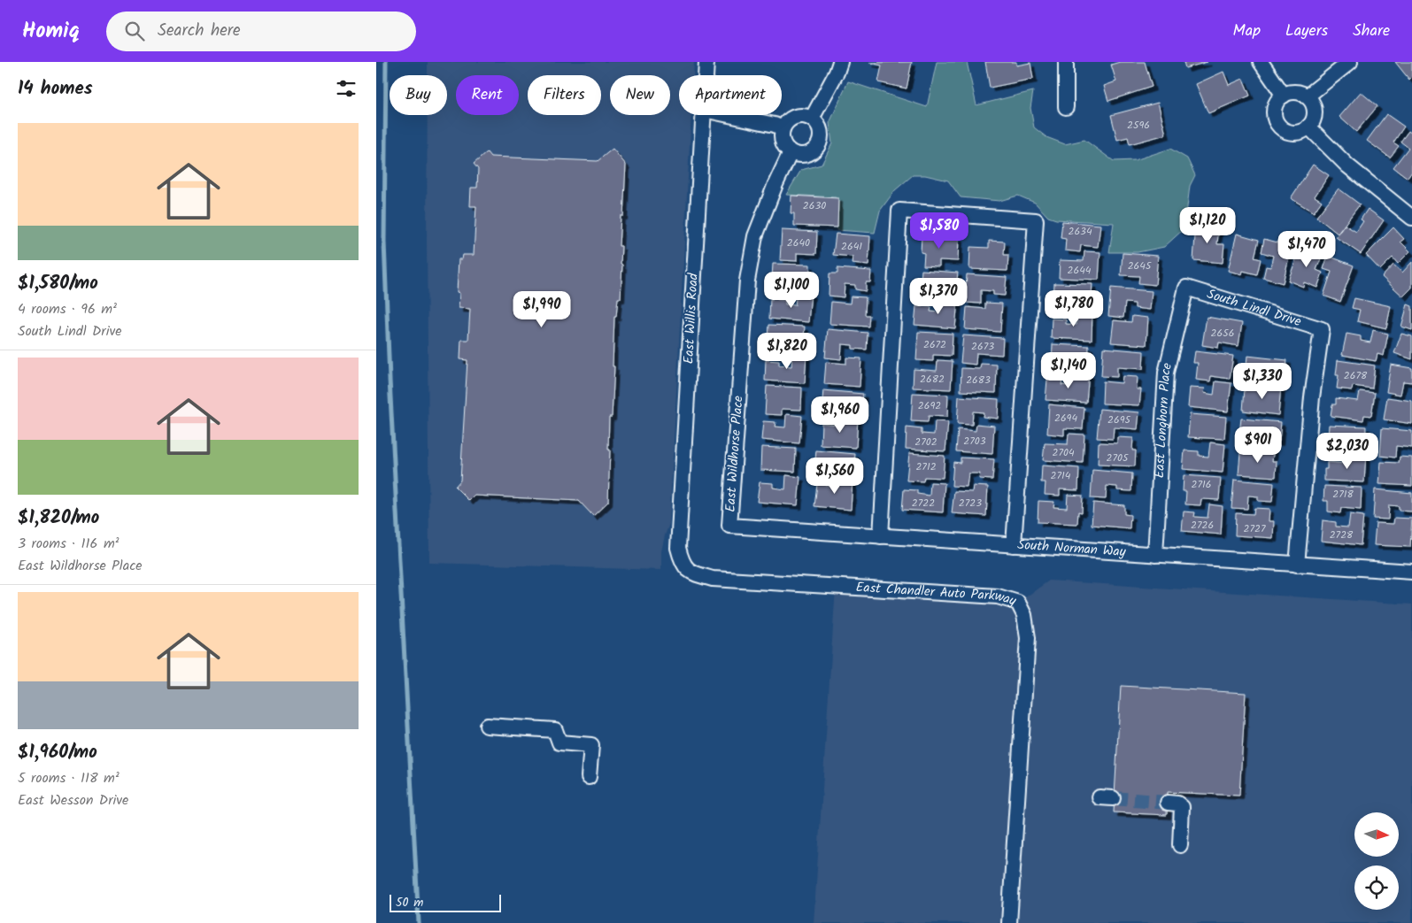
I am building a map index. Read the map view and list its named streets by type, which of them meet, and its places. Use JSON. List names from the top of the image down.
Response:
{
  "streets": {
    "street": [
      "South Lindl Drive",
      "East Willis Road",
      "East Longhorn Place",
      "East Wildhorse Place",
      "South Norman Way",
      "East Chandler Auto Parkway"
    ]
  },
  "crossings": [
    ["South Lindl Drive", "East Longhorn Place"],
    ["South Lindl Drive", "South Norman Way"],
    ["East Willis Road", "East Chandler Auto Parkway"],
    ["East Longhorn Place", "South Norman Way"],
    ["East Wildhorse Place", "South Norman Way"]
  ],
  "house_numbers": [
    "2596",
    "2630",
    "2634",
    "2640",
    "2641",
    "2645",
    "2644",
    "2656",
    "2672",
    "2673",
    "2678",
    "2682",
    "2683",
    "2692",
    "2694",
    "2695",
    "2703",
    "2702",
    "2704",
    "2705",
    "2712",
    "2714",
    "2716",
    "2718",
    "2722",
    "2723",
    "2726",
    "2727",
    "2728"
  ],
  "scale_bar": "50 m",
  "north": "right",
  "page": {
    "header": "Homiq",
    "search": "Search here",
    "nav": ["Map", "Layers", "Share"],
    "heading": "14 homes",
    "chip": [
      "Buy",
      "Rent",
      "Filters",
      "New",
      "Apartment"
    ],
    "list": [
      {
        "name": "$1,580/mo",
        "note": "4 rooms · 96 m² · South Lindl Drive"
      },
      {
        "name": "$1,820/mo",
        "note": "3 rooms · 116 m² · East Wildhorse Place"
      },
      {
        "name": "$1,960/mo",
        "note": "5 rooms · 118 m² · East Wesson Drive"
      }
    ],
    "price": [
      "$1,120",
      "$1,580",
      "$1,470",
      "$1,100",
      "$1,370",
      "$1,780",
      "$1,990",
      "$1,820",
      "$1,140",
      "$1,330",
      "$1,960",
      "$901",
      "$2,030",
      "$1,560"
    ],
    "scale": "50 m"
  }
}
